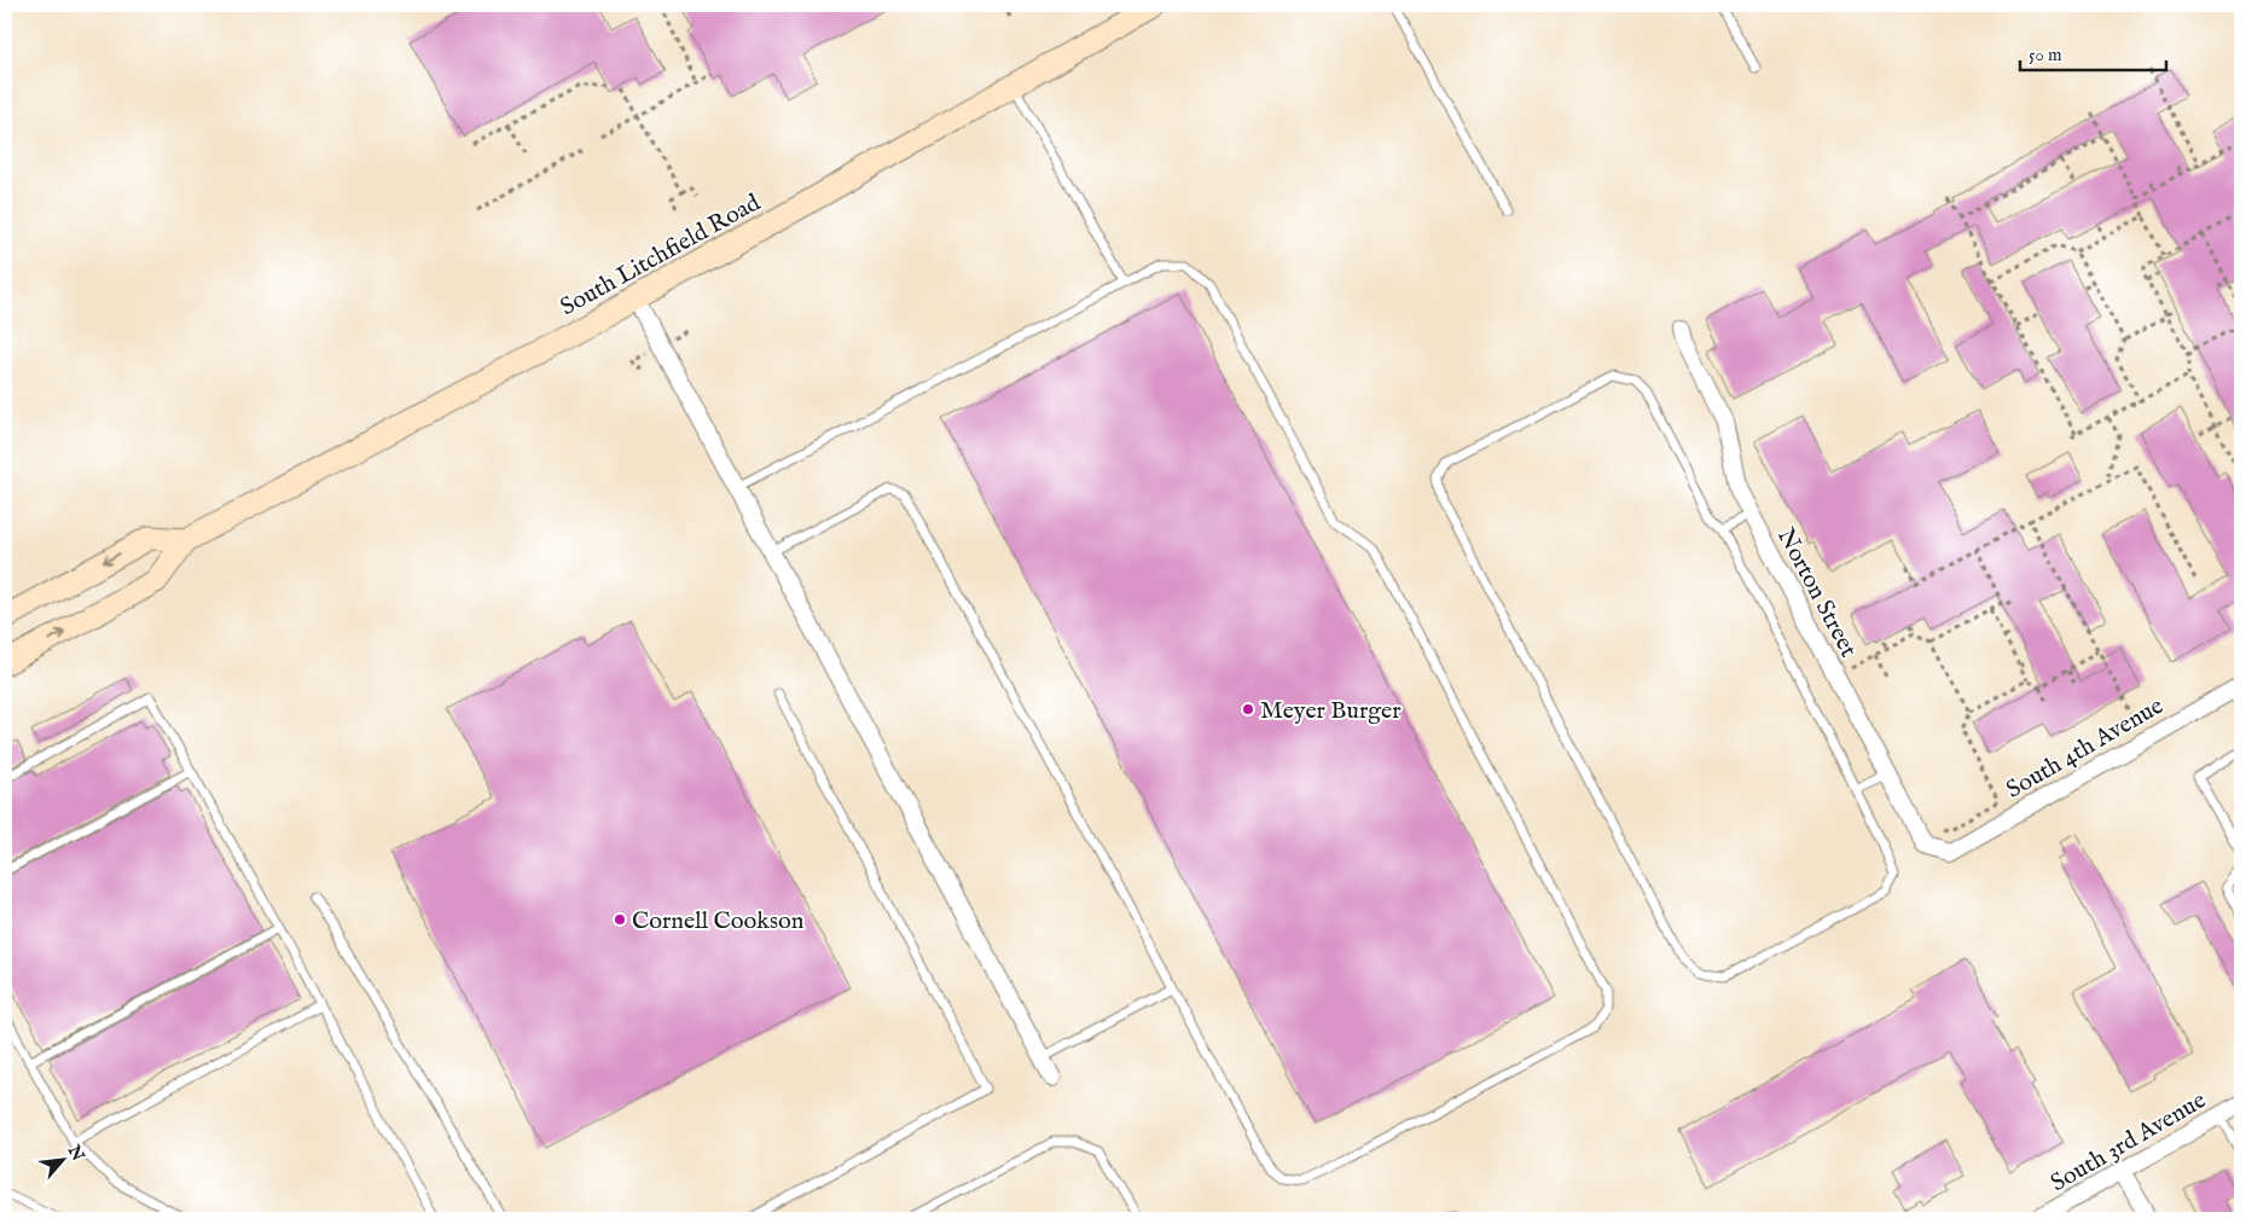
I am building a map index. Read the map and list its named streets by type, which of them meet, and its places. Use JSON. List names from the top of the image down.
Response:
{
  "streets": {
    "main road": ["South Litchfield Road"],
    "street": ["Norton Street", "South 4th Avenue", "South 3rd Avenue"]
  },
  "crossings": [
    ["Norton Street", "South 4th Avenue"]
  ],
  "places": ["Meyer Burger", "Cornell Cookson"],
  "scale_bar": "50 m",
  "north": "top right"
}
